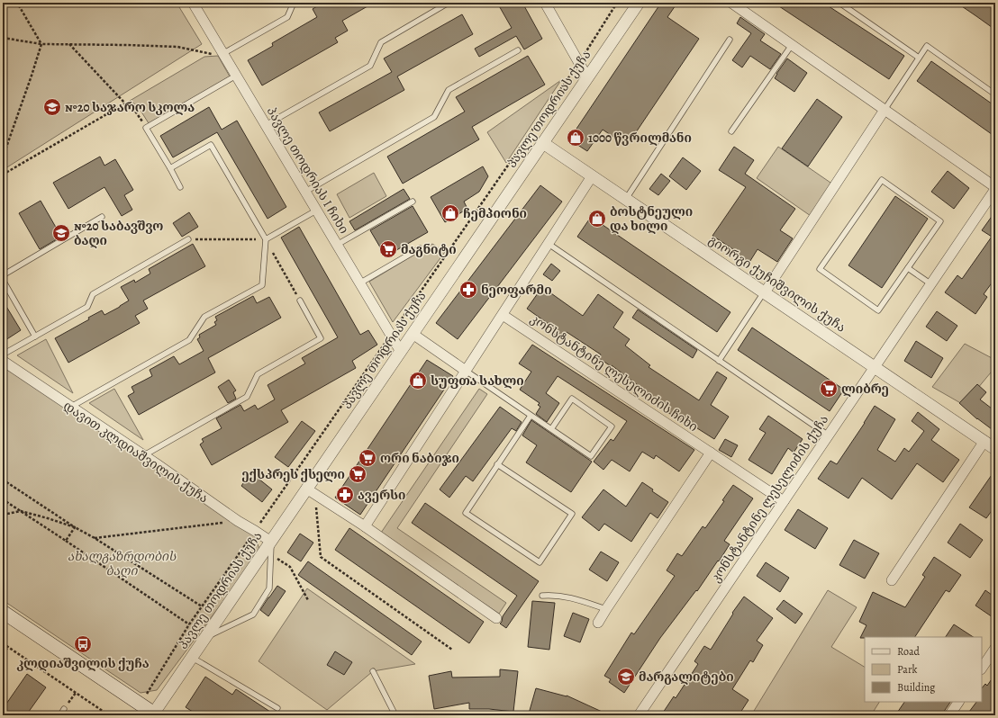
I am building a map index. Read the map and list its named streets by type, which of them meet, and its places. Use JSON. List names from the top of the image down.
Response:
{
  "streets": {
    "street": [
      "პავლე თოდრიას ქუჩა",
      "პავლე თოდრიას I ჩიხი",
      "გიორგი ქუჩიშვილის ქუჩა",
      "კონსტანტინე ლესელიძის ჩიხი",
      "დავით კლდიაშვილის ქუჩა",
      "კონსტანტინე ლესელიძის ქუჩა"
    ]
  },
  "crossings": [
    ["პავლე თოდრიას ქუჩა", "პავლე თოდრიას I ჩიხი"],
    ["პავლე თოდრიას ქუჩა", "გიორგი ქუჩიშვილის ქუჩა"],
    ["პავლე თოდრიას ქუჩა", "დავით კლდიაშვილის ქუჩა"],
    ["გიორგი ქუჩიშვილის ქუჩა", "კონსტანტინე ლესელიძის ქუჩა"],
    ["კონსტანტინე ლესელიძის ჩიხი", "კონსტანტინე ლესელიძის ქუჩა"]
  ],
  "parks": ["ახალგაზრდობის ბაღი"],
  "places": {
    "school or university": ["№20 საჯარო სკოლა", "№20 საბავშვო ბაღი", "მარგალიტები"],
    "shop": [
      "1000 წვრილმანი",
      "ჩემპიონი",
      "ბოსტნეული და ხილი",
      "სუფთა სახლი"
    ],
    "supermarket": [
      "მაგნიტი",
      "ლიბრე",
      "ორი ნაბიჯი",
      "ექსპრეს ქსელი"
    ],
    "pharmacy": ["ნეოფარმი", "ავერსი"],
    "bus stop": ["კლდიაშვილის ქუჩა"]
  },
  "legend": ["Road", "Park", "Building"]
}
